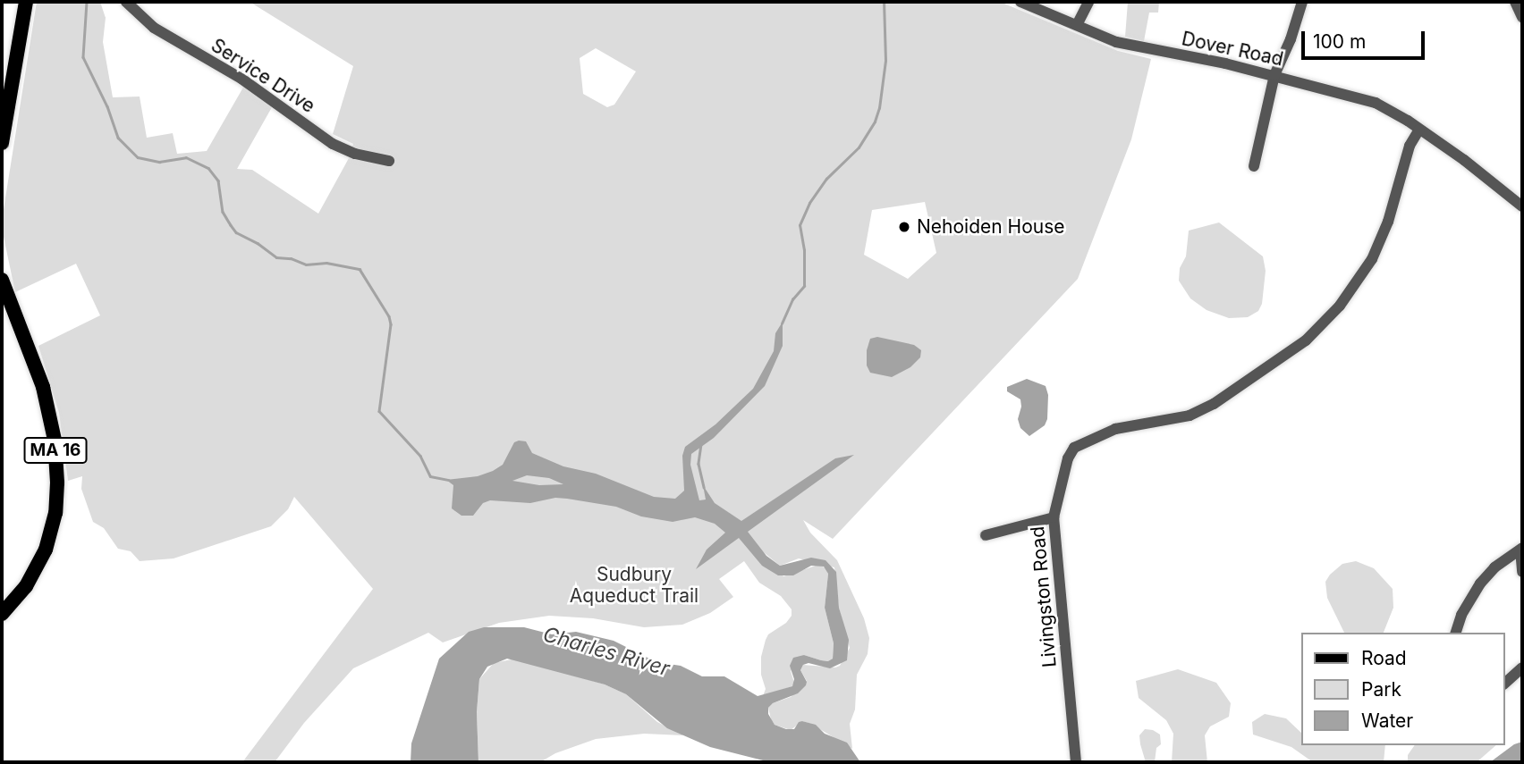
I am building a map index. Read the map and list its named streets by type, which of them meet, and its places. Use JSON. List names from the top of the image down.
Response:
{
  "streets": {
    "main road": ["MA 16"],
    "street": ["Dover Road", "Service Drive", "Livingston Road"]
  },
  "crossings": [
    ["Dover Road", "Livingston Road"]
  ],
  "water": ["Charles River"],
  "parks": ["Sudbury Aqueduct Trail"],
  "places": ["Nehoiden House"],
  "legend": ["Road", "Park", "Water"],
  "scale_bar": "100 m"
}
